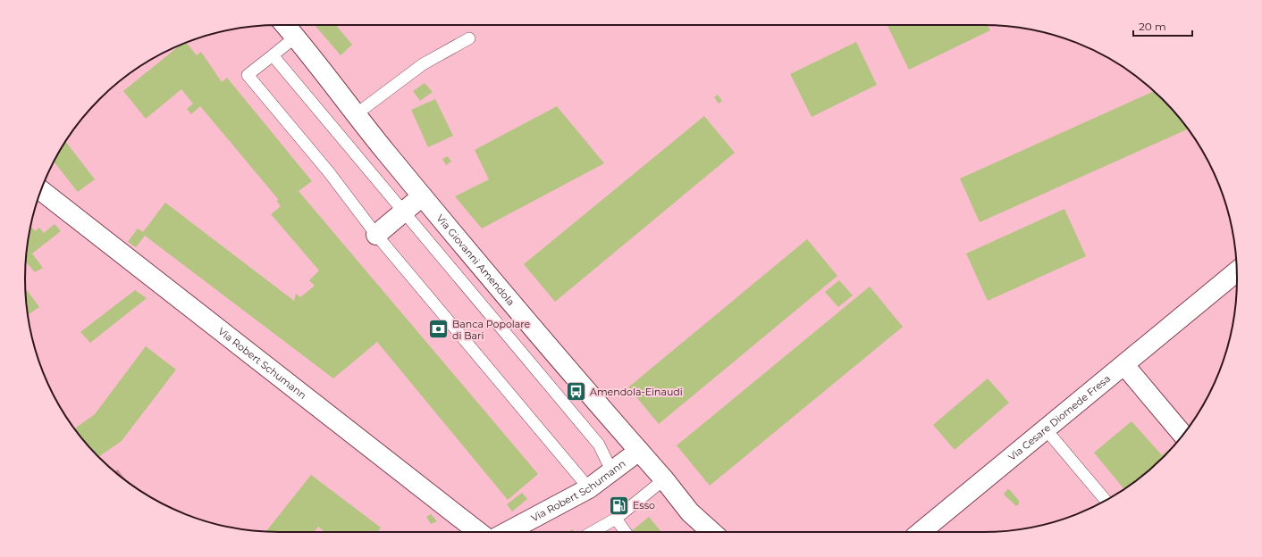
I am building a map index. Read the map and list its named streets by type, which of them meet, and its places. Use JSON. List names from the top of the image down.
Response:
{
  "streets": {
    "street": ["Via Giovanni Amendola", "Via Robert Schumann", "Via Cesare Diomede Fresa"]
  },
  "crossings": [
    ["Via Giovanni Amendola", "Via Robert Schumann"]
  ],
  "places": {
    "bank": ["Banca Popolare di Bari"],
    "bus stop": ["Amendola-Einaudi"],
    "fuel station": ["Esso"]
  },
  "scale_bar": "20 m"
}
